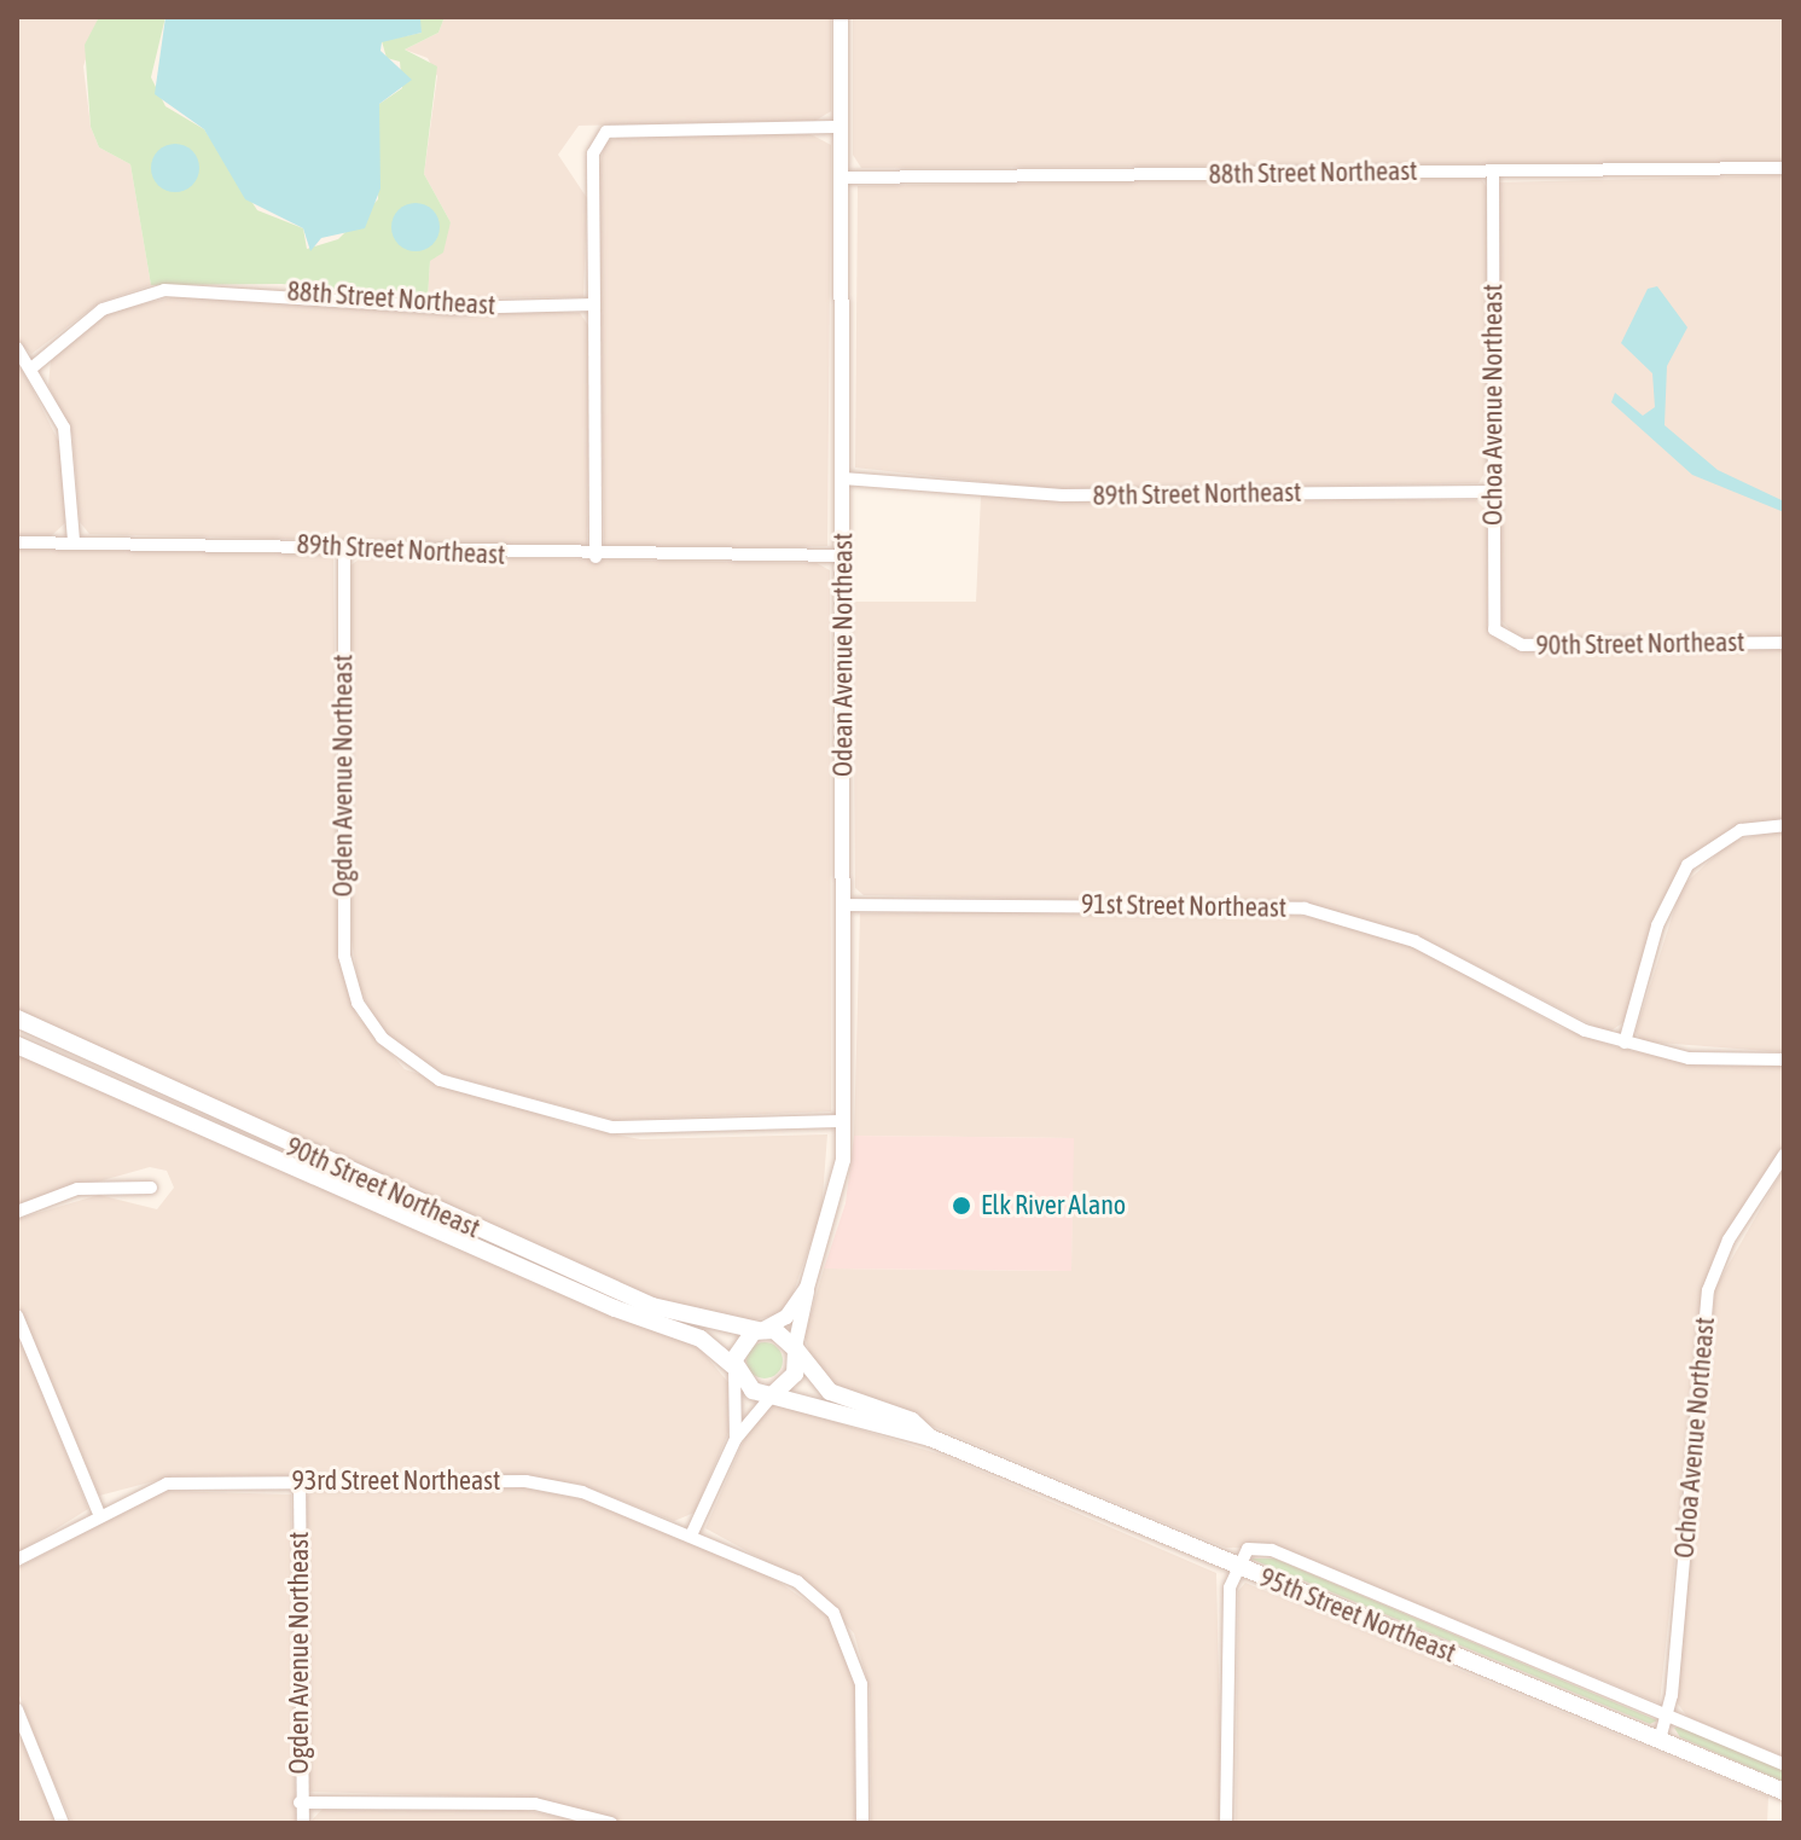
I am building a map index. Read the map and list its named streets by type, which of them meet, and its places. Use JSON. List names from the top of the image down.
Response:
{
  "streets": {
    "main road": ["90th Street Northeast", "95th Street Northeast"],
    "street": [
      "88th Street Northeast",
      "Ochoa Avenue Northeast",
      "89th Street Northeast",
      "Odean Avenue Northeast",
      "Ogden Avenue Northeast",
      "91st Street Northeast",
      "93rd Street Northeast"
    ]
  },
  "crossings": [
    ["88th Street Northeast", "Ochoa Avenue Northeast"],
    ["88th Street Northeast", "Odean Avenue Northeast"],
    ["Ochoa Avenue Northeast", "89th Street Northeast"],
    ["Ochoa Avenue Northeast", "90th Street Northeast"],
    ["Ochoa Avenue Northeast", "95th Street Northeast"],
    ["89th Street Northeast", "Odean Avenue Northeast"],
    ["89th Street Northeast", "Ogden Avenue Northeast"],
    ["90th Street Northeast", "Odean Avenue Northeast"],
    ["Odean Avenue Northeast", "Ogden Avenue Northeast"],
    ["Odean Avenue Northeast", "91st Street Northeast"],
    ["Ogden Avenue Northeast", "93rd Street Northeast"]
  ],
  "places": ["Elk River Alano"]
}
